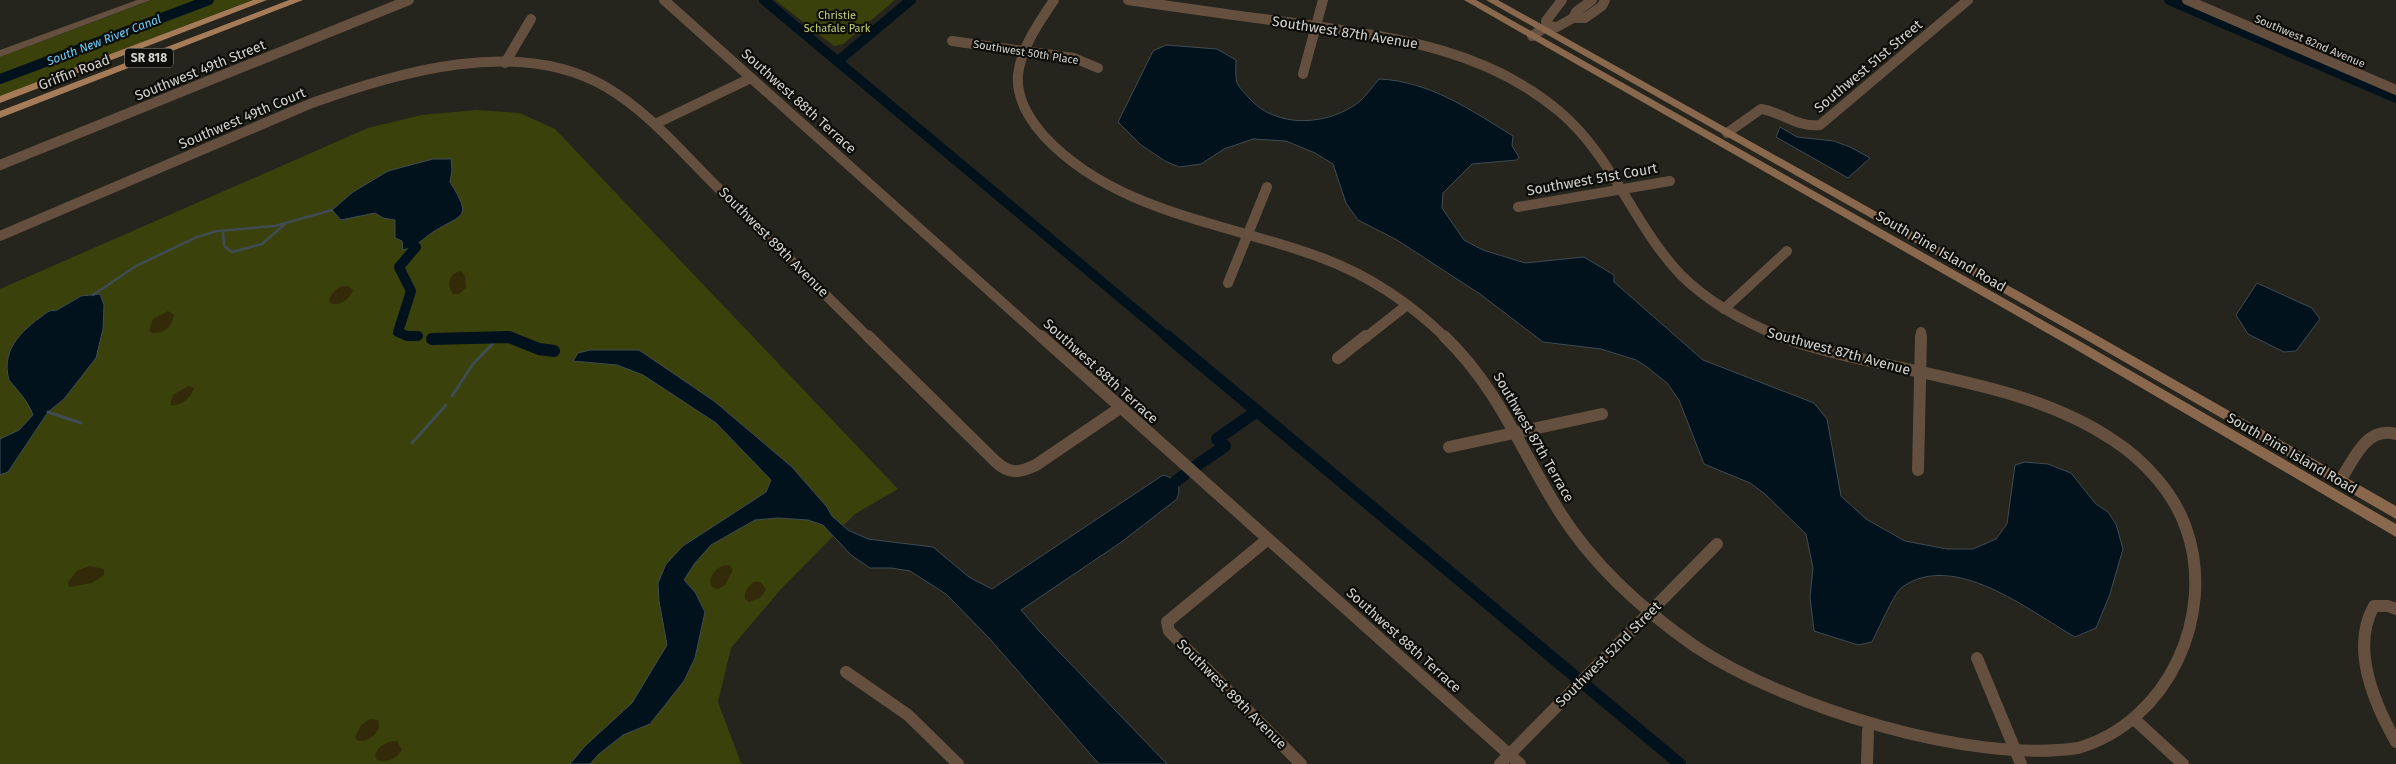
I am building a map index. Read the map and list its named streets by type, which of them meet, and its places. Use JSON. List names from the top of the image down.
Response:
{
  "streets": {
    "main road": ["SR 818", "Griffin Road", "South Pine Island Road"],
    "street": [
      "Southwest 87th Avenue",
      "Southwest 82nd Avenue",
      "Southwest 50th Place",
      "Southwest 51st Street",
      "Southwest 49th Street",
      "Southwest 88th Terrace",
      "Southwest 49th Court",
      "Southwest 51st Court",
      "Southwest 89th Avenue",
      "Southwest 87th Terrace",
      "Southwest 52nd Street"
    ]
  },
  "crossings": [
    ["Southwest 87th Avenue", "Southwest 51st Court"],
    ["Southwest 87th Avenue", "Southwest 87th Terrace"],
    ["Southwest 50th Place", "Southwest 87th Terrace"],
    ["Southwest 51st Street", "South Pine Island Road"],
    ["Southwest 88th Terrace", "Southwest 89th Avenue"],
    ["Southwest 88th Terrace", "Southwest 52nd Street"],
    ["Southwest 49th Court", "Southwest 89th Avenue"],
    ["Southwest 87th Terrace", "Southwest 52nd Street"]
  ],
  "water": ["South New River Canal"],
  "parks": ["Christie Schafale Park"]
}
